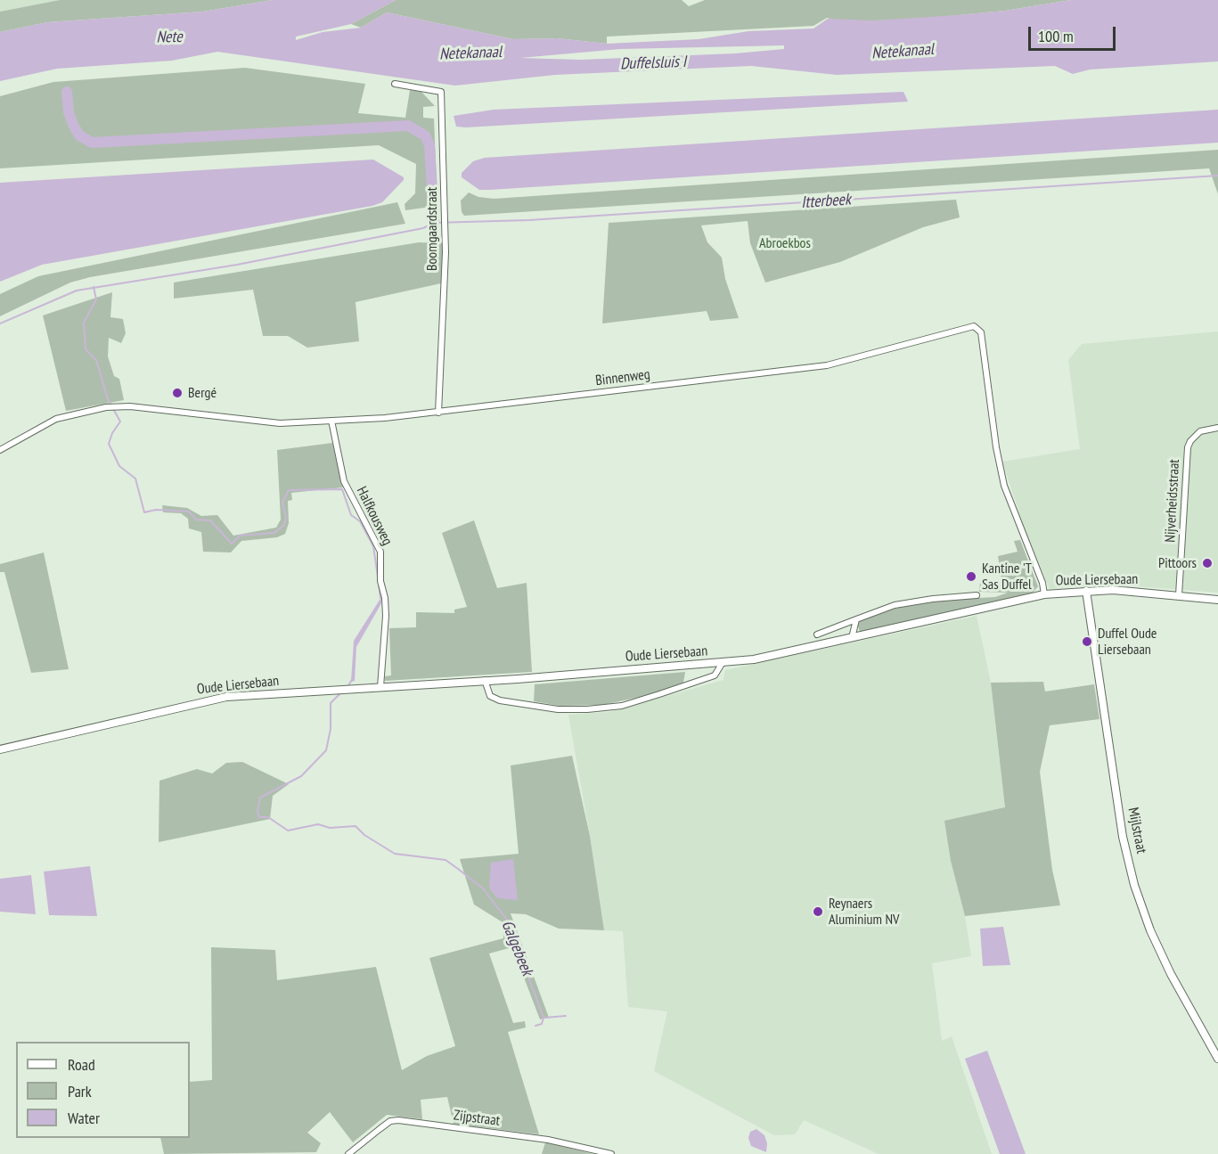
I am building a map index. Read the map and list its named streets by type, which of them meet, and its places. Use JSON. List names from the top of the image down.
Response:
{
  "streets": {
    "main road": ["Oude Liersebaan", "Mijlstraat"],
    "street": [
      "Boomgaardstraat",
      "Binnenweg",
      "Nijverheidsstraat",
      "Halfkousweg",
      "Zijpstraat"
    ]
  },
  "crossings": [
    ["Boomgaardstraat", "Binnenweg"],
    ["Binnenweg", "Halfkousweg"],
    ["Binnenweg", "Oude Liersebaan"],
    ["Nijverheidsstraat", "Oude Liersebaan"],
    ["Halfkousweg", "Oude Liersebaan"],
    ["Oude Liersebaan", "Mijlstraat"]
  ],
  "water": [
    "Nete",
    "Netekanaal",
    "Duffelsluis I",
    "Itterbeek",
    "Galgebeek"
  ],
  "parks": ["Abroekbos"],
  "places": [
    "Bergé",
    "Pittoors",
    "Kantine 'T Sas Duffel",
    "Duffel Oude Liersebaan",
    "Reynaers Aluminium NV"
  ],
  "legend": ["Road", "Park", "Water"],
  "scale_bar": "100 m"
}
